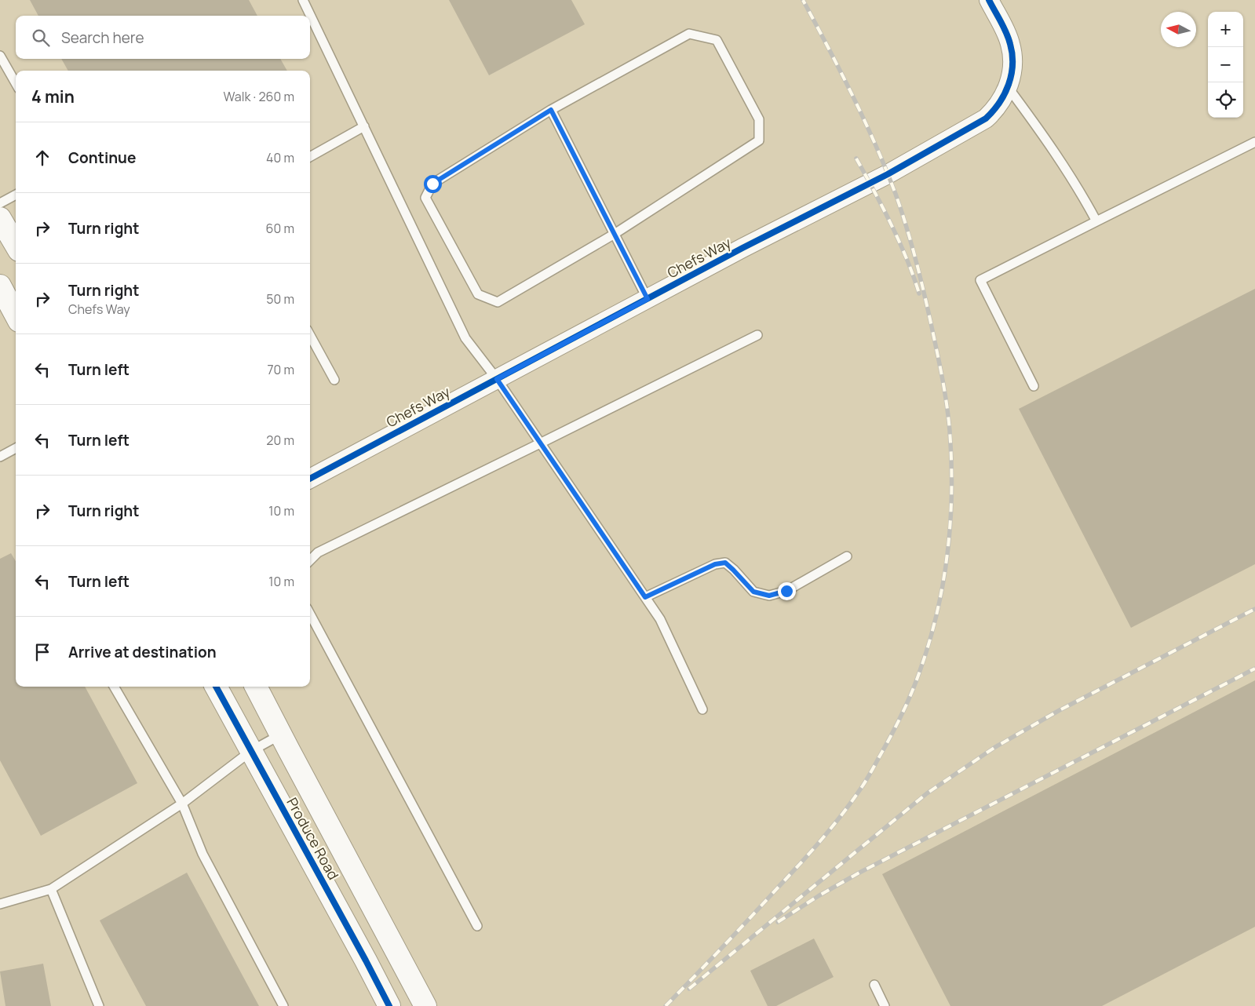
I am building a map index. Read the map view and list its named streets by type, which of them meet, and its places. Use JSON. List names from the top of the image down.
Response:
{
  "streets": {
    "street": ["Chefs Way", "Produce Road"]
  },
  "north": "left",
  "page": {
    "map_buttons": ["+", "−"],
    "search": "Search here",
    "heading": ["4 min", "Walk · 260 m"],
    "list": [
      ["Continue", "40 m"],
      ["Turn right", "60 m"],
      ["Turn right", "Chefs Way", "50 m"],
      ["Turn left", "70 m"],
      ["Turn left", "20 m"],
      ["Turn right", "10 m"],
      ["Turn left", "10 m"],
      "Arrive at destination"
    ]
  }
}
